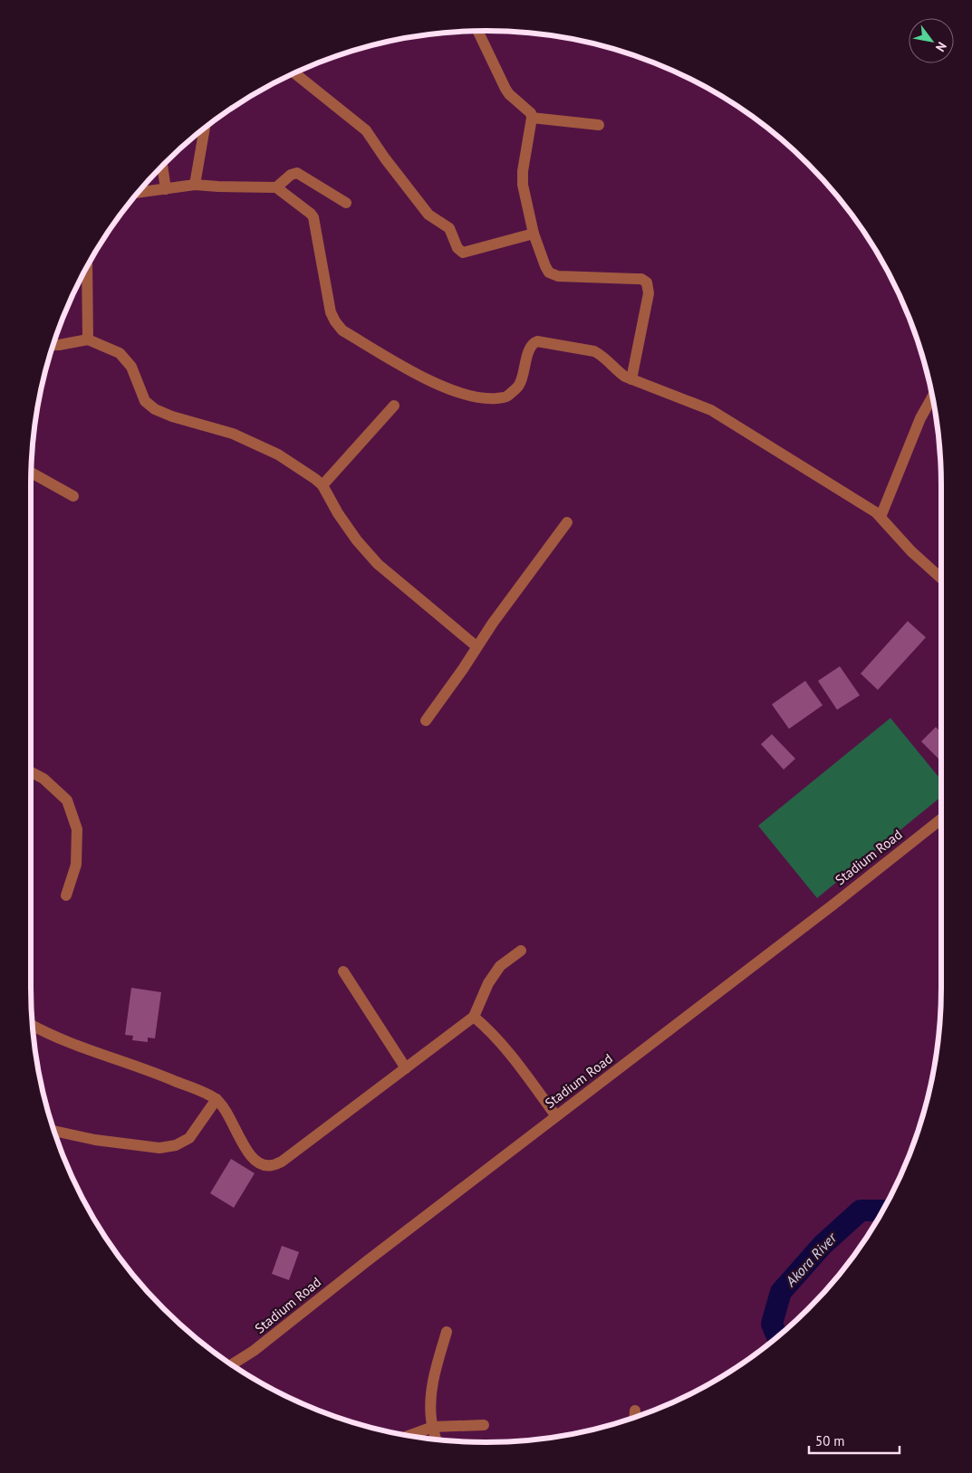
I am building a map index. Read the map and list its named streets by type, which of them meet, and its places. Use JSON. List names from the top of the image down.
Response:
{
  "streets": {
    "street": ["Stadium Road"]
  },
  "water": ["Akora River"],
  "scale_bar": "50 m",
  "north": "bottom right"
}
